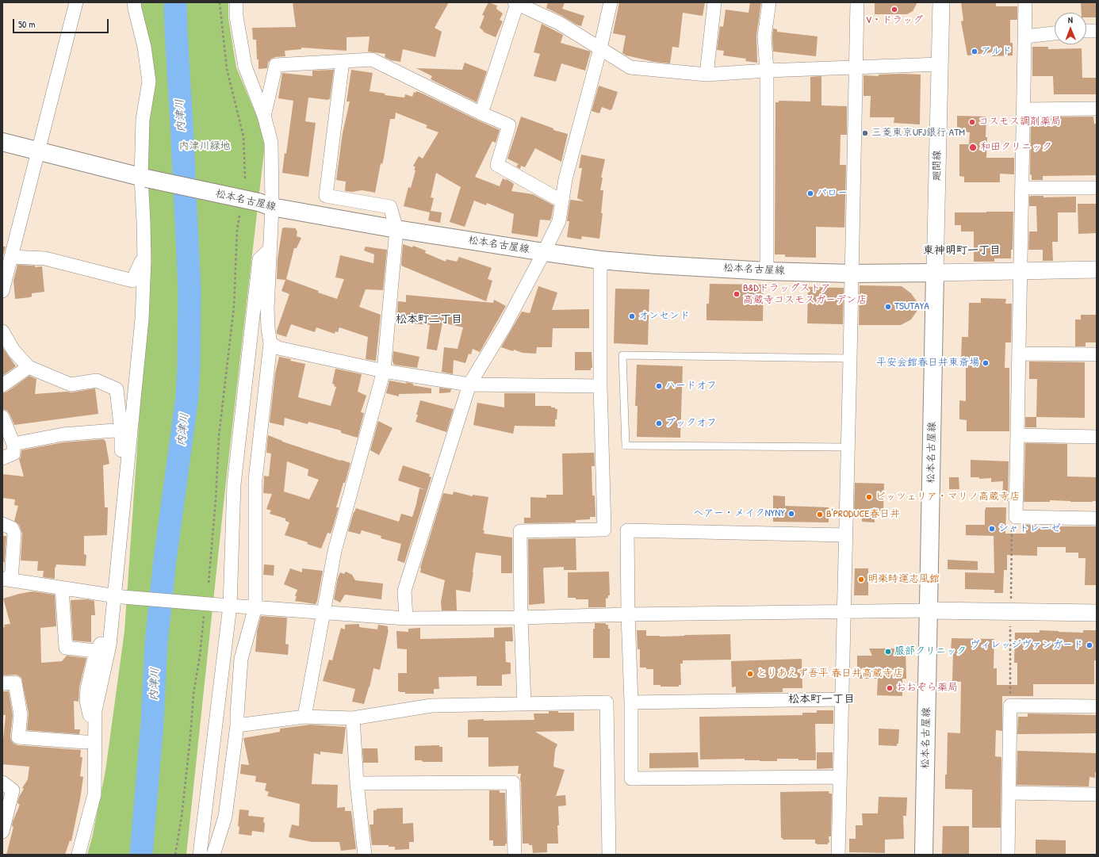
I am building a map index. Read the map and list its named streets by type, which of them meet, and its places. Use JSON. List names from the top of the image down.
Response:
{
  "streets": {
    "main road": ["松本名古屋線"],
    "street": ["廻間線"]
  },
  "crossings": [
    ["廻間線", "松本名古屋線"]
  ],
  "districts": ["東神明町一丁目", "松本町二丁目", "松本町一丁目"],
  "water": ["内津川"],
  "parks": ["内津川緑地"],
  "places": [
    "V・ドラッグ",
    "アルド",
    "コスモス調剤薬局",
    "三菱東京UFJ銀行 ATM",
    "和田クリニック",
    "バロー",
    "B&Dドラッグストア 高蔵寺コスモスガーデン店",
    "TSUTAYA",
    "オンセンド",
    "平安会館春日井東斎場",
    "ハードオフ",
    "ブックオフ",
    "ピッツェリア・マリノ高蔵寺店",
    "ヘアー・メイクNYNY",
    "B'PRODUCE春日井",
    "シャトレーゼ",
    "明楽時運志風館",
    "ヴィレッジヴァンガード",
    "服部クリニック",
    "とりあえず吾平 春日井高蔵寺店",
    "おおぞら薬局"
  ],
  "scale_bar": "50 m",
  "north": "top"
}
